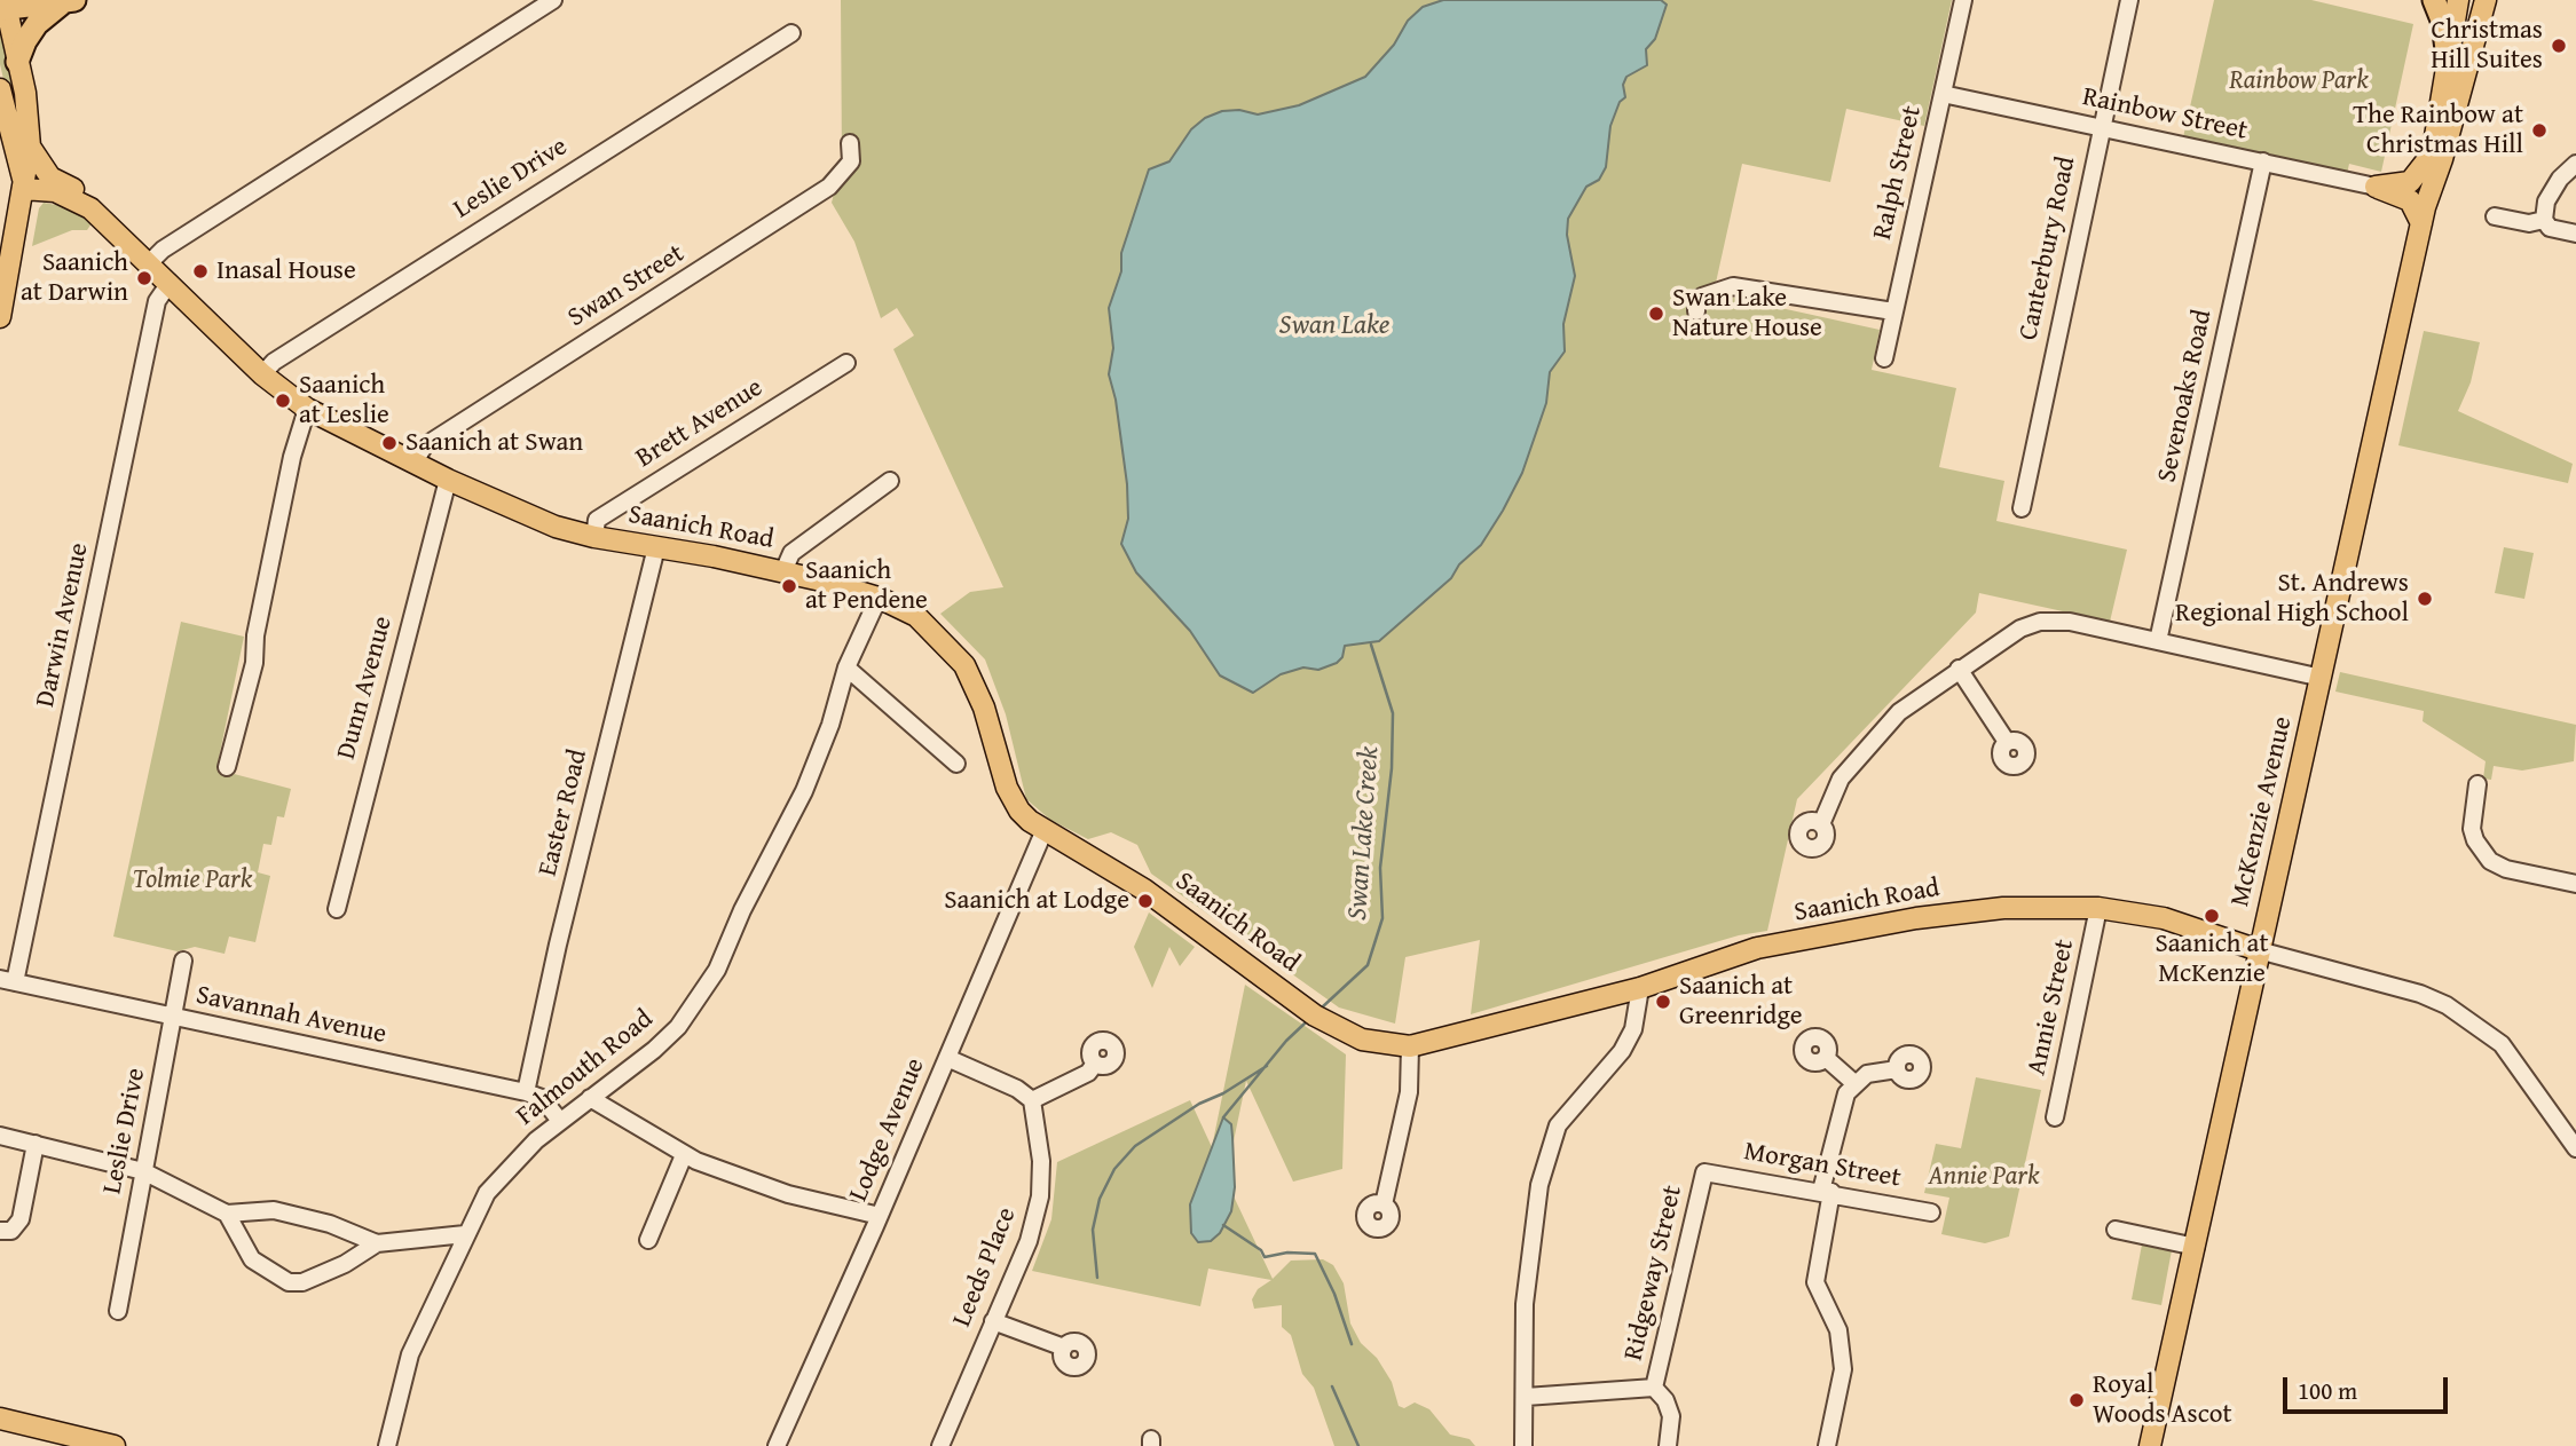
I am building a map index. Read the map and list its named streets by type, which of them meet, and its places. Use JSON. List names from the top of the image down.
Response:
{
  "streets": {
    "main road": ["Saanich Road", "McKenzie Avenue"],
    "street": [
      "Rainbow Street",
      "Ralph Street",
      "Leslie Drive",
      "Canterbury Road",
      "Swan Street",
      "Sevenoaks Road",
      "Brett Avenue",
      "Darwin Avenue",
      "Dunn Avenue",
      "Easter Road",
      "Annie Street",
      "Savannah Avenue",
      "Falmouth Road",
      "Lodge Avenue",
      "Morgan Street",
      "Leeds Place",
      "Ridgeway Street"
    ]
  },
  "crossings": [
    ["Rainbow Street", "Ralph Street"],
    ["Rainbow Street", "Canterbury Road"],
    ["Rainbow Street", "Sevenoaks Road"],
    ["Leslie Drive", "Saanich Road"],
    ["Leslie Drive", "Savannah Avenue"],
    ["Swan Street", "Saanich Road"],
    ["Brett Avenue", "Saanich Road"],
    ["Saanich Road", "Darwin Avenue"],
    ["Saanich Road", "Dunn Avenue"],
    ["Saanich Road", "McKenzie Avenue"],
    ["Saanich Road", "Easter Road"],
    ["Saanich Road", "Annie Street"],
    ["Saanich Road", "Falmouth Road"],
    ["Saanich Road", "Lodge Avenue"],
    ["Darwin Avenue", "Savannah Avenue"],
    ["Easter Road", "Savannah Avenue"],
    ["Savannah Avenue", "Falmouth Road"],
    ["Morgan Street", "Ridgeway Street"]
  ],
  "water": ["Swan Lake", "Swan Lake Creek"],
  "parks": ["Rainbow Park", "Tolmie Park", "Annie Park"],
  "places": [
    "Christmas Hill Suites",
    "The Rainbow at Christmas Hill",
    "Inasal House",
    "Saanich at Darwin",
    "Swan Lake Nature House",
    "Saanich at Leslie",
    "Saanich at Swan",
    "Saanich at Pendene",
    "St. Andrews Regional High School",
    "Saanich at Lodge",
    "Saanich at McKenzie",
    "Saanich at Greenridge",
    "Royal Woods Ascot"
  ],
  "scale_bar": "100 m"
}
